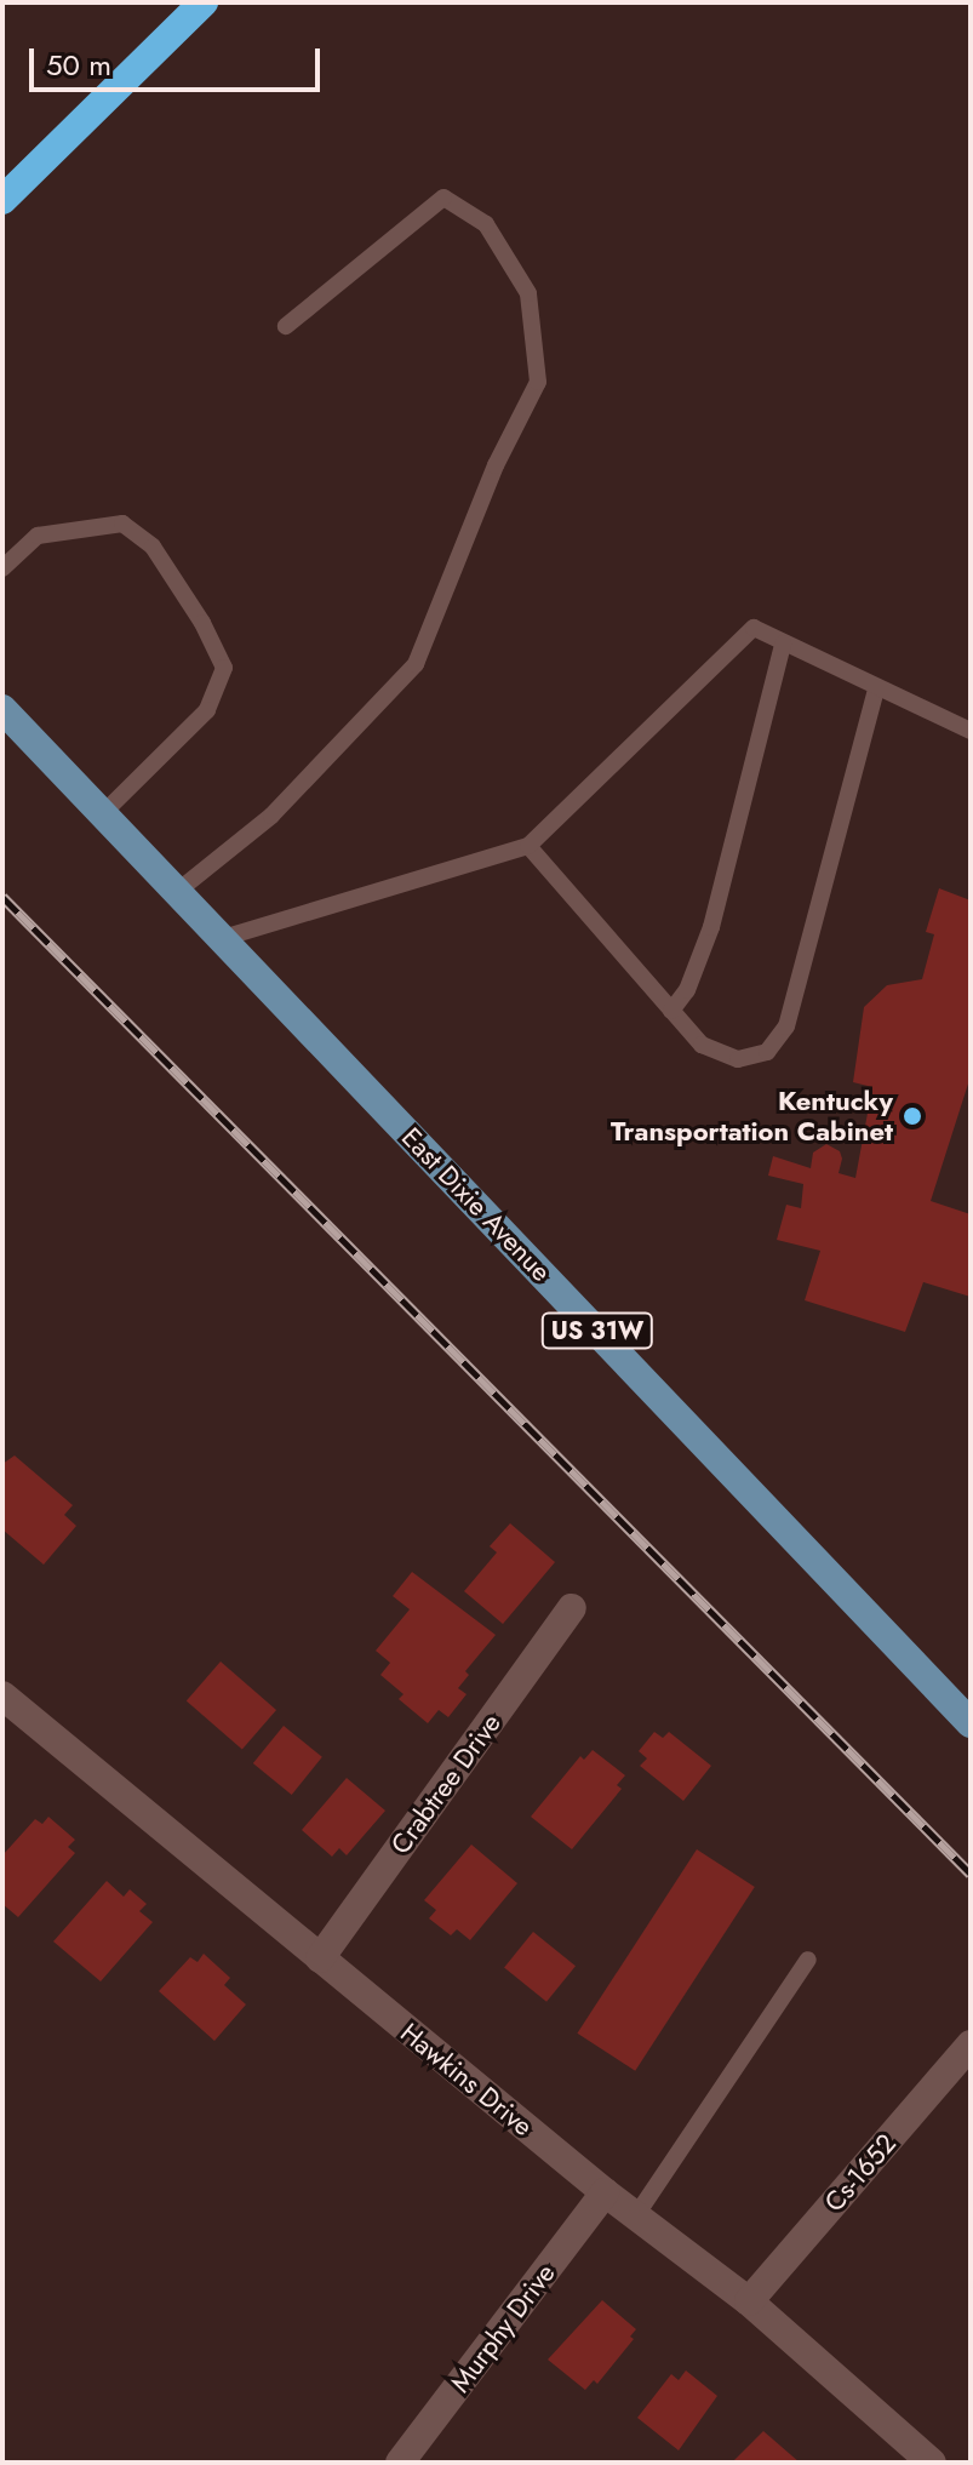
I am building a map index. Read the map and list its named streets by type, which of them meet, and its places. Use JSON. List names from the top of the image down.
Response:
{
  "streets": {
    "main road": ["East Dixie Avenue", "US 31W"],
    "street": [
      "Crabtree Drive",
      "Hawkins Drive",
      "Cs-1652",
      "Murphy Drive"
    ]
  },
  "crossings": [
    ["East Dixie Avenue", "US 31W"],
    ["Crabtree Drive", "Hawkins Drive"],
    ["Hawkins Drive", "Cs-1652"],
    ["Hawkins Drive", "Murphy Drive"]
  ],
  "places": ["Kentucky Transportation Cabinet"],
  "scale_bar": "50 m"
}
